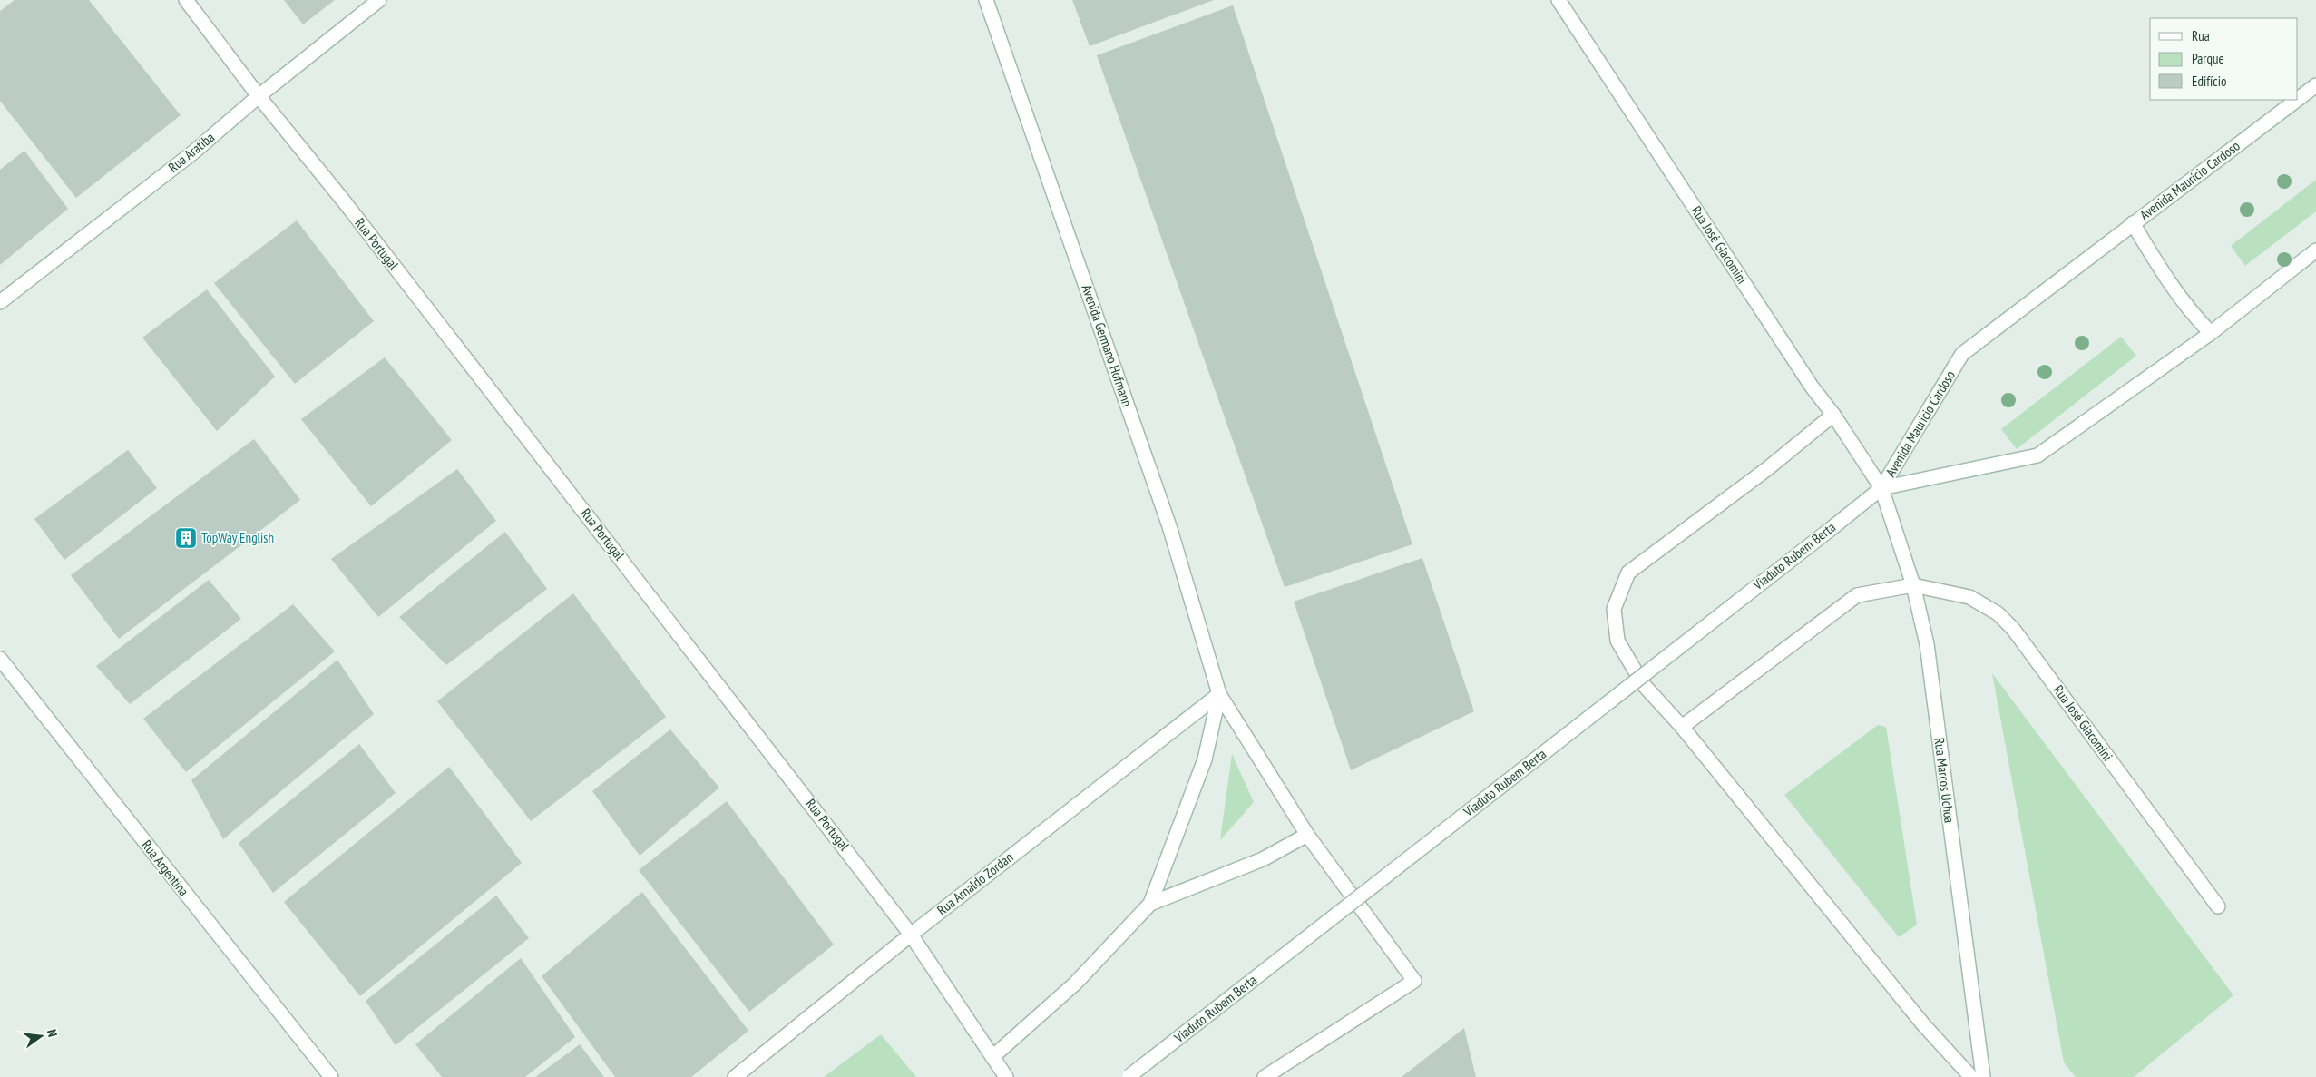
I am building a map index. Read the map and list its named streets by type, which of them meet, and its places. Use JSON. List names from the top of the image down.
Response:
{
  "streets": {
    "street": [
      "Rua Aratiba",
      "Avenida Maurício Cardoso",
      "Rua Portugal",
      "Rua José Giacomini",
      "Avenida Germano Hofmann",
      "Viaduto Rubem Berta",
      "Rua Marcos Uchoa",
      "Rua Argentina",
      "Rua Arnaldo Zordan"
    ]
  },
  "crossings": [
    ["Rua Aratiba", "Rua Portugal"],
    ["Avenida Maurício Cardoso", "Rua José Giacomini"],
    ["Avenida Maurício Cardoso", "Viaduto Rubem Berta"],
    ["Avenida Maurício Cardoso", "Rua Marcos Uchoa"],
    ["Rua Portugal", "Rua Arnaldo Zordan"],
    ["Rua José Giacomini", "Viaduto Rubem Berta"],
    ["Rua José Giacomini", "Rua Marcos Uchoa"],
    ["Avenida Germano Hofmann", "Rua Arnaldo Zordan"],
    ["Viaduto Rubem Berta", "Rua Marcos Uchoa"]
  ],
  "places": {
    "building": ["TopWay English"]
  },
  "legend": ["Rua", "Parque", "Edifício"],
  "north": "right"
}
